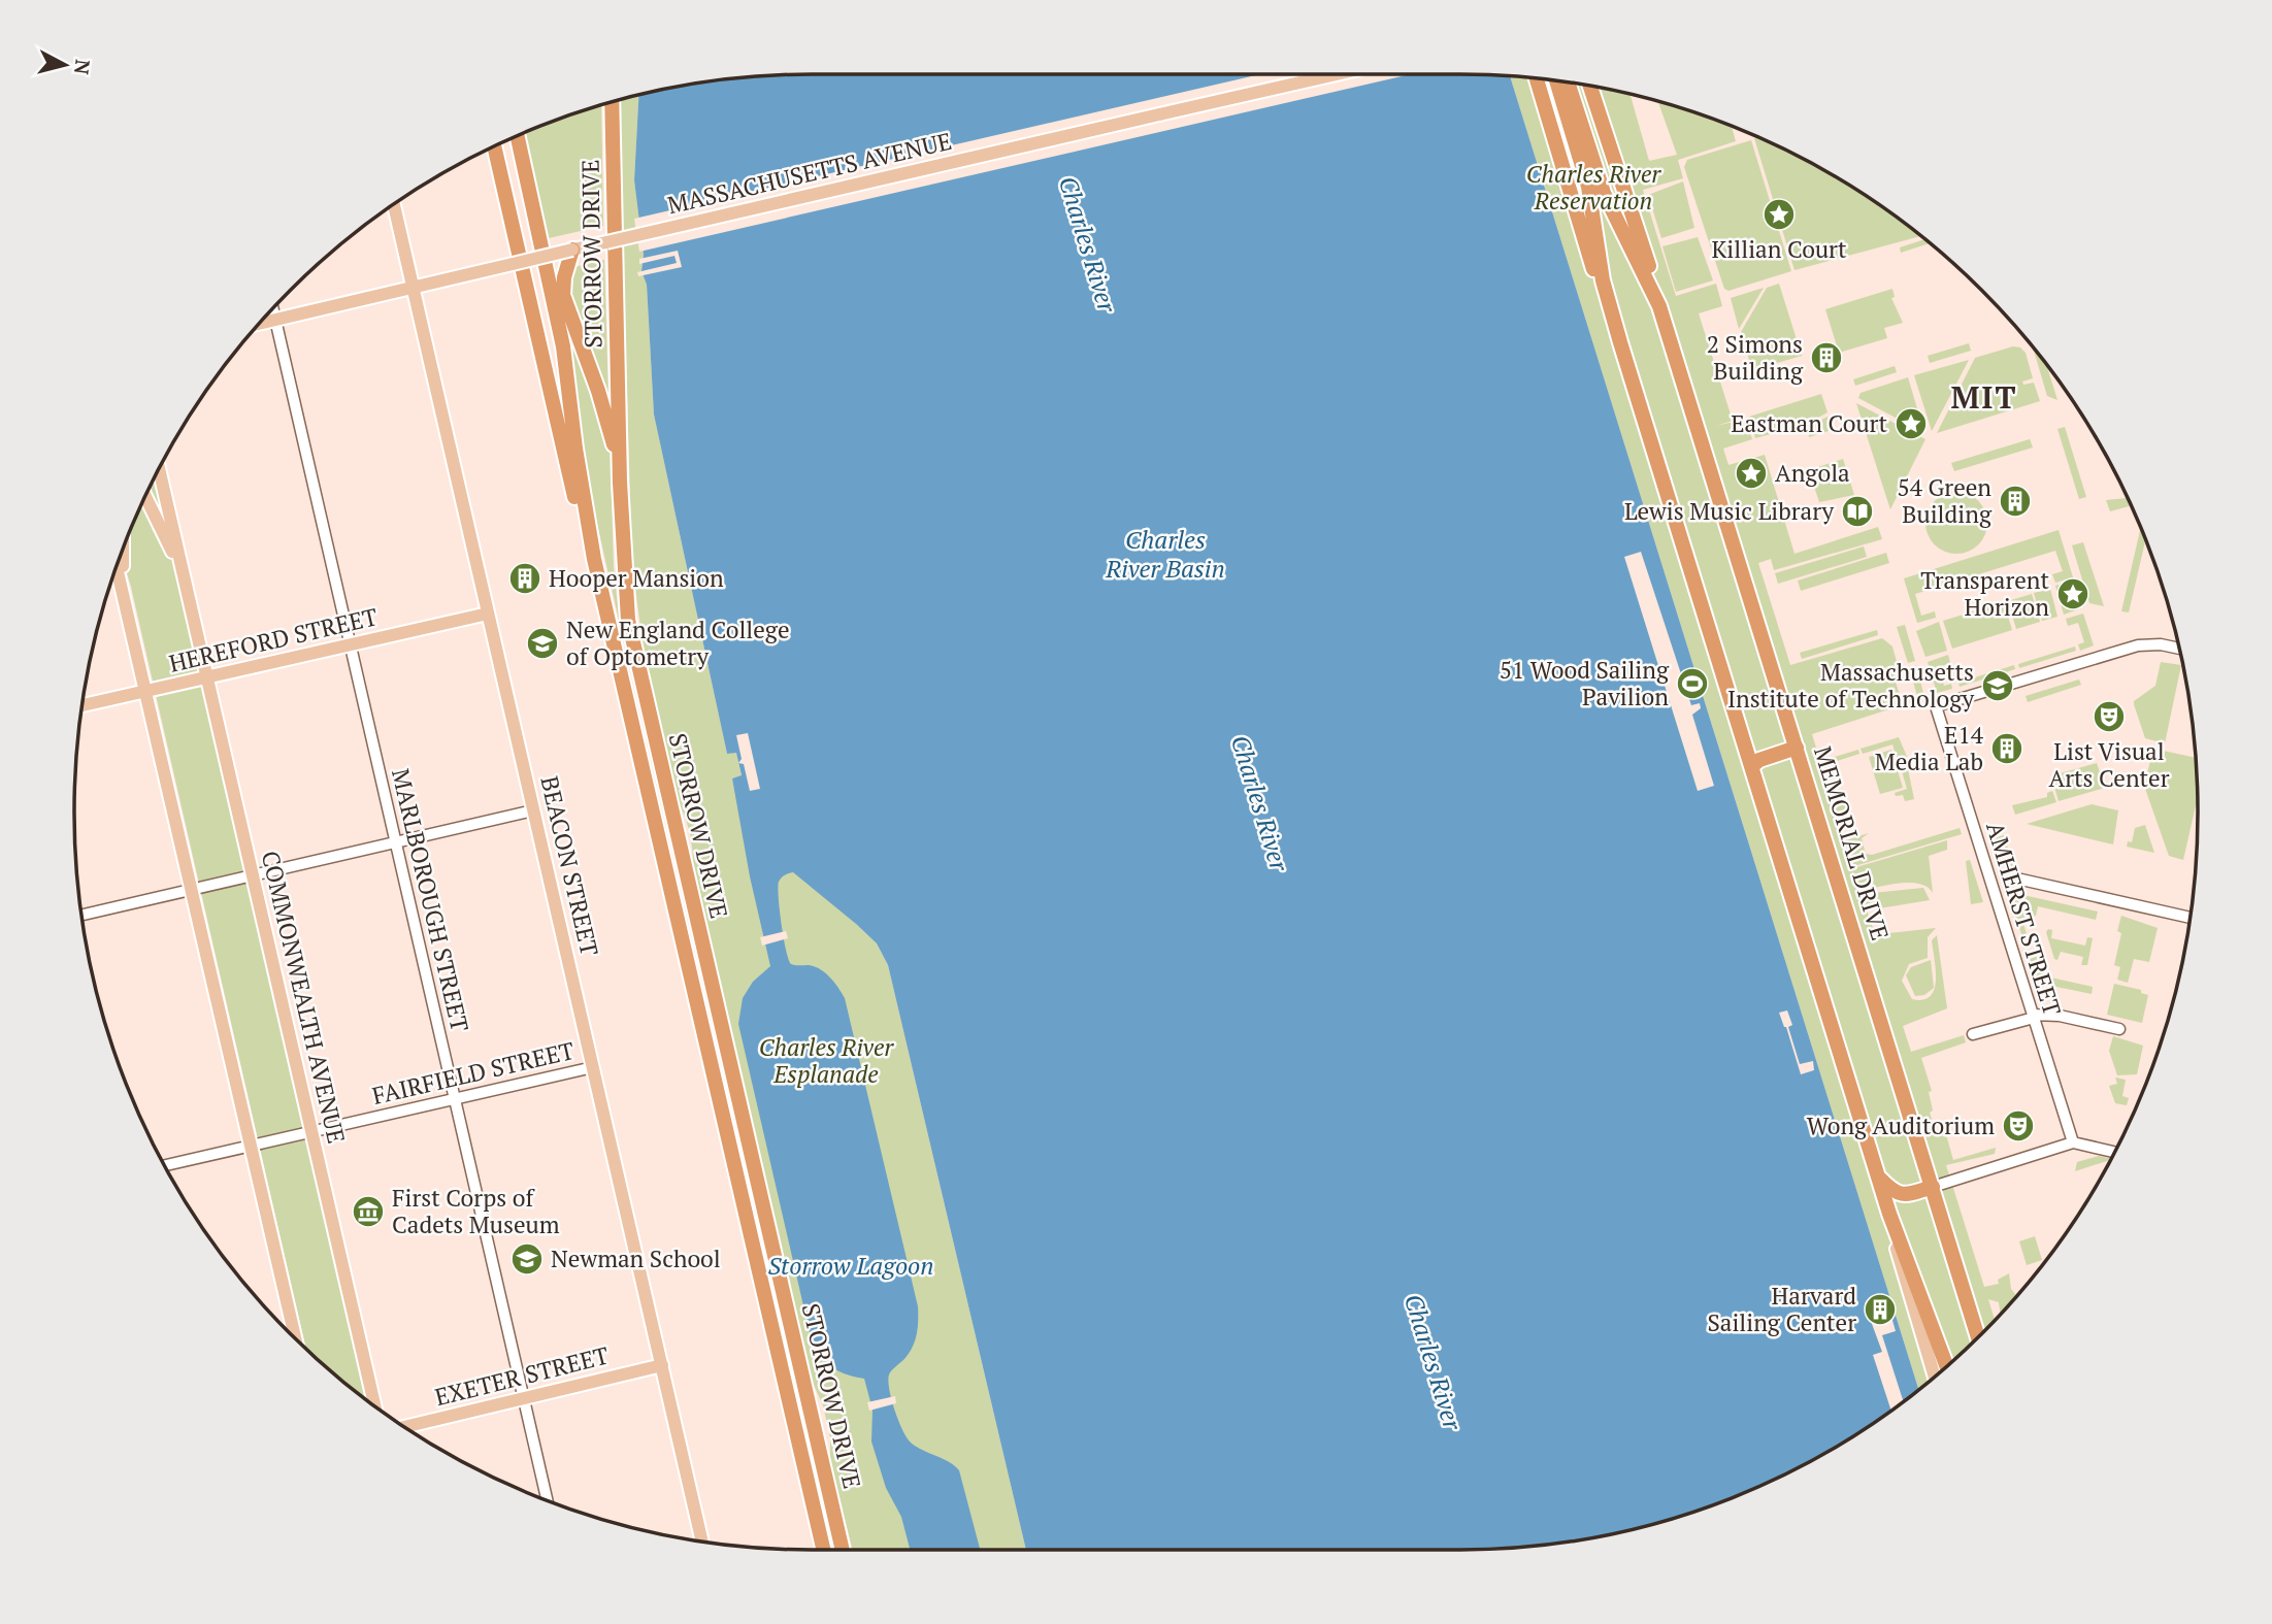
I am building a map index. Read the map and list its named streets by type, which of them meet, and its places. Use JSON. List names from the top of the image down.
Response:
{
  "streets": {
    "highway": ["STORROW DRIVE", "MEMORIAL DRIVE"],
    "main road": [
      "MASSACHUSETTS AVENUE",
      "HEREFORD STREET",
      "BEACON STREET",
      "COMMONWEALTH AVENUE",
      "EXETER STREET"
    ],
    "street": ["MARLBOROUGH STREET", "AMHERST STREET", "FAIRFIELD STREET"]
  },
  "crossings": [
    ["MASSACHUSETTS AVENUE", "BEACON STREET"],
    ["MASSACHUSETTS AVENUE", "MARLBOROUGH STREET"],
    ["HEREFORD STREET", "BEACON STREET"],
    ["HEREFORD STREET", "MARLBOROUGH STREET"],
    ["HEREFORD STREET", "COMMONWEALTH AVENUE"],
    ["BEACON STREET", "FAIRFIELD STREET"],
    ["BEACON STREET", "EXETER STREET"],
    ["MARLBOROUGH STREET", "FAIRFIELD STREET"],
    ["MARLBOROUGH STREET", "EXETER STREET"],
    ["COMMONWEALTH AVENUE", "FAIRFIELD STREET"]
  ],
  "districts": ["MIT"],
  "water": ["Charles River", "Charles River Basin", "Storrow Lagoon"],
  "parks": ["Charles River Reservation", "Charles River Esplanade"],
  "places": {
    "place": [
      "Killian Court",
      "Eastman Court",
      "Angola",
      "Transparent Horizon"
    ],
    "building": [
      "2 Simons Building",
      "54 Green Building",
      "Hooper Mansion",
      "E14 Media Lab",
      "Harvard Sailing Center"
    ],
    "library": ["Lewis Music Library"],
    "school or university": ["New England College of Optometry", "Massachusetts Institute of Technology", "Newman School"],
    "sports": ["51 Wood Sailing Pavilion"],
    "theatre": ["List Visual Arts Center", "Wong Auditorium"],
    "museum": ["First Corps of Cadets Museum"]
  },
  "north": "right"
}
